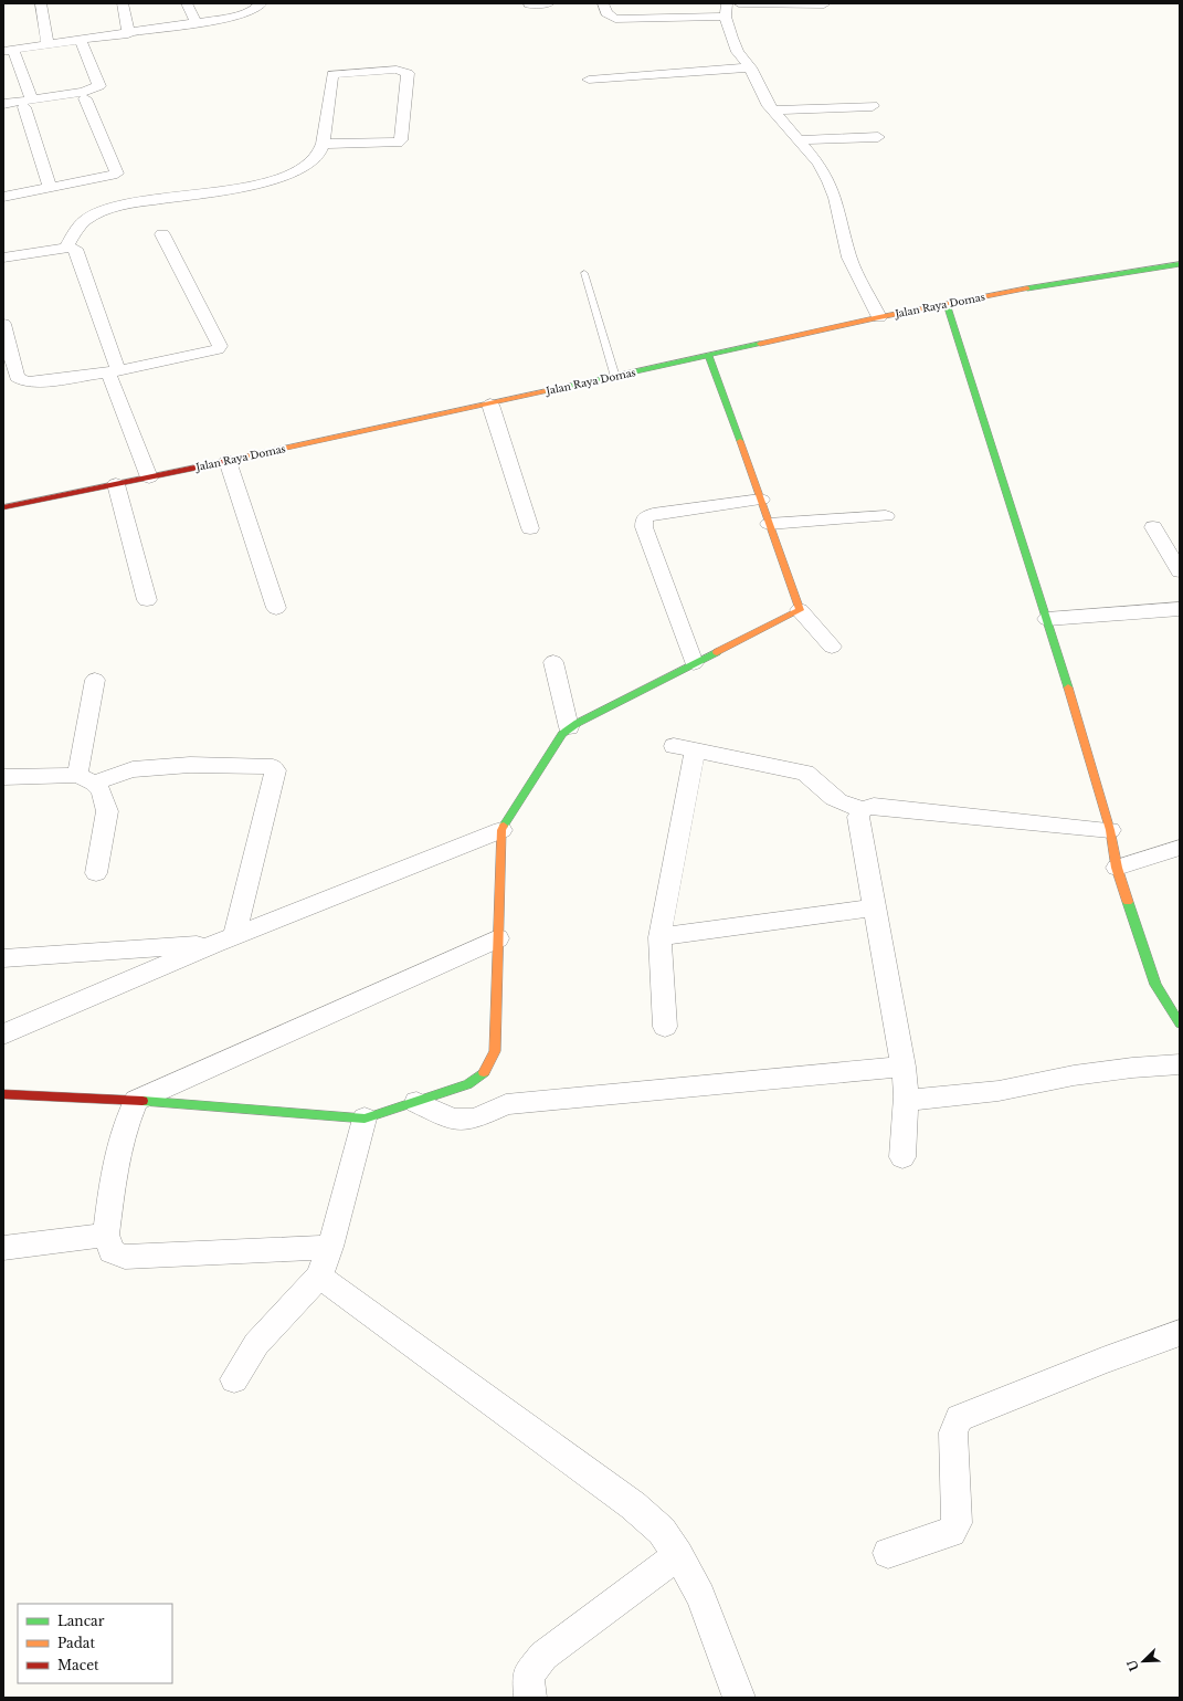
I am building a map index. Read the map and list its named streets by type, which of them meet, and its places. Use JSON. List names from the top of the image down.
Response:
{
  "streets": {
    "main road": ["Jalan Raya Domas"]
  },
  "legend": ["Lancar", "Padat", "Macet"],
  "north": "bottom left"
}
